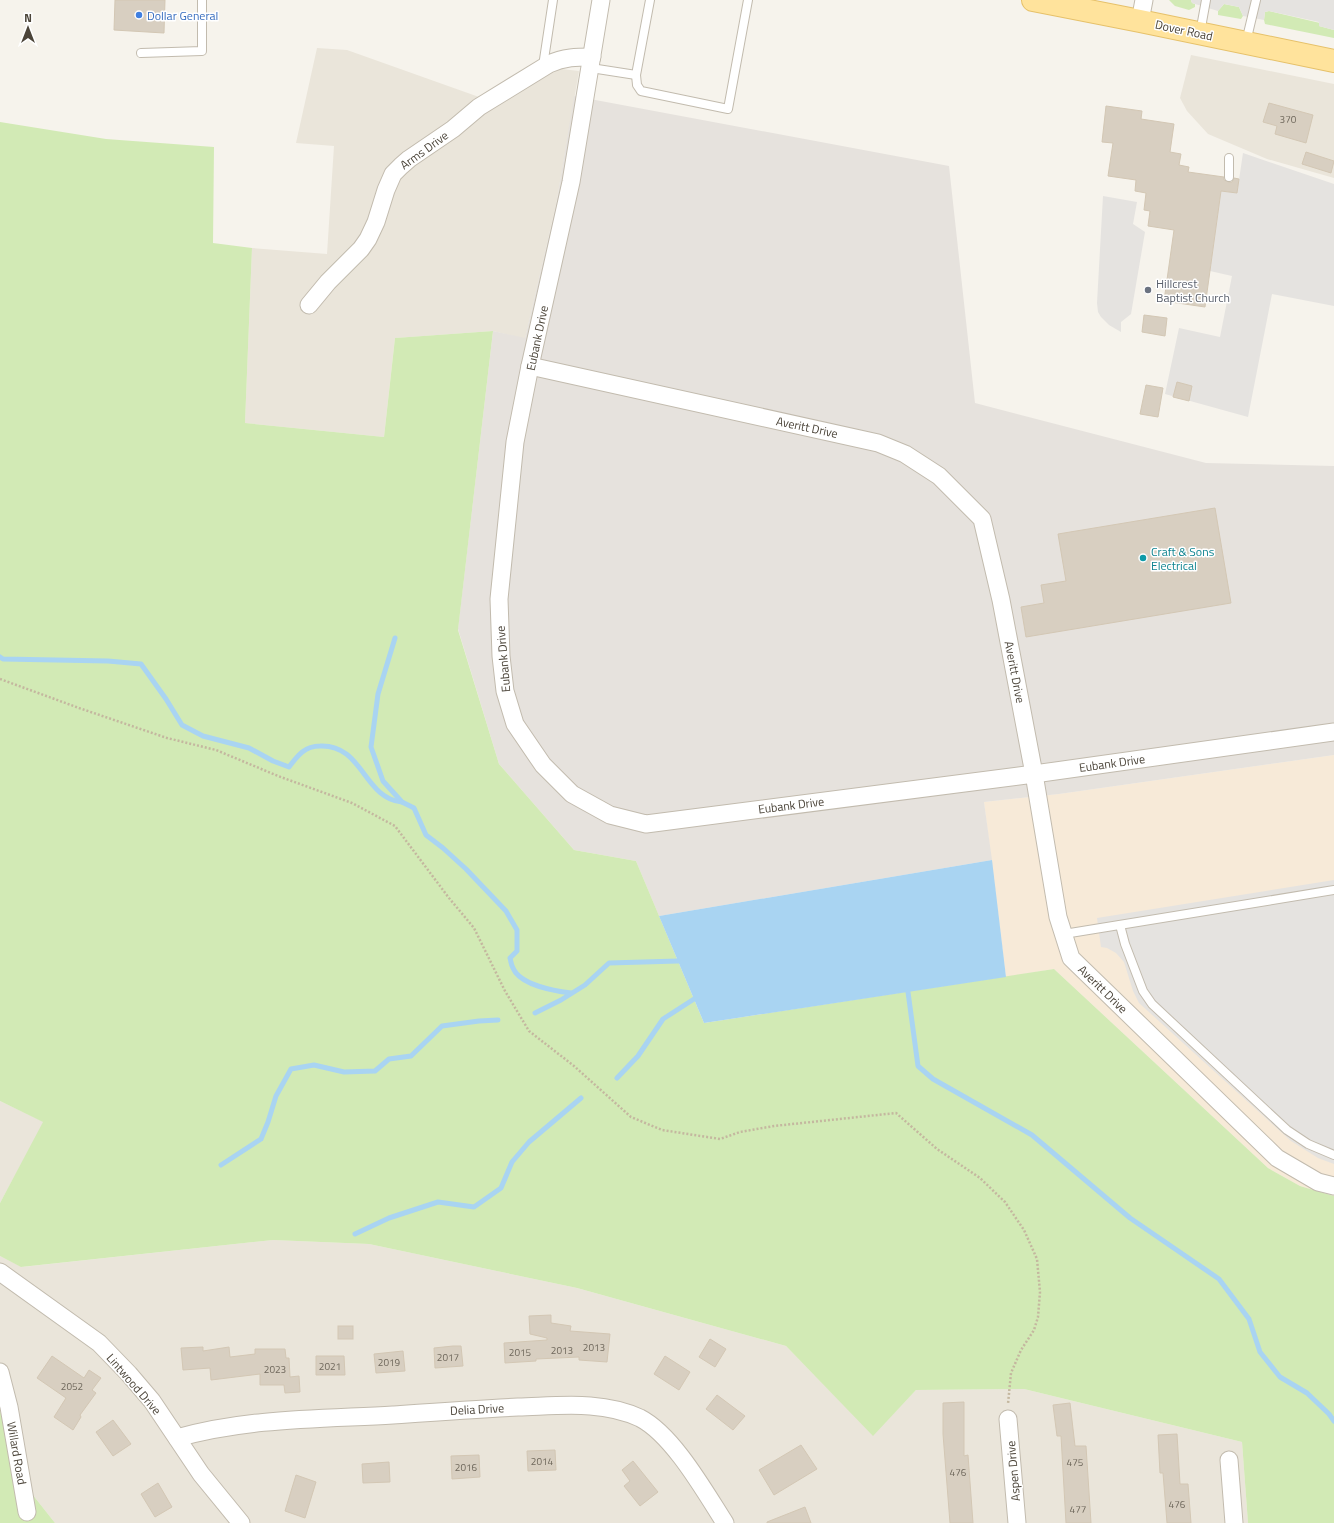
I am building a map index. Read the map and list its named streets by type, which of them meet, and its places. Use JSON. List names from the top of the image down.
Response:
{
  "streets": {
    "main road": ["Dover Road"],
    "street": [
      "Arms Drive",
      "Eubank Drive",
      "Averitt Drive",
      "Lintwood Drive",
      "Delia Drive",
      "Willard Road",
      "Aspen Drive"
    ]
  },
  "crossings": [
    ["Arms Drive", "Eubank Drive"],
    ["Eubank Drive", "Averitt Drive"],
    ["Lintwood Drive", "Delia Drive"]
  ],
  "places": ["Dollar General", "Hillcrest Baptist Church", "Craft & Sons Electrical"],
  "house_numbers": [
    "370",
    "2013",
    "2013",
    "2015",
    "2017",
    "2019",
    "2021",
    "2023",
    "2052",
    "2014",
    "475",
    "2016",
    "476",
    "476",
    "477"
  ],
  "north": "top"
}
